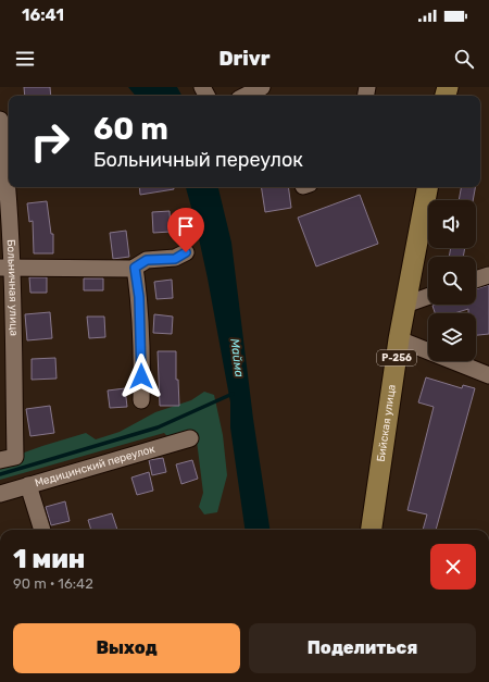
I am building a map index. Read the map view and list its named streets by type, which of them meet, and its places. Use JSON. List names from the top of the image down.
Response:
{
  "streets": {
    "main road": ["Р-256", "Бийская улица"],
    "street": ["Больничная улица", "Медицинский переулок"]
  },
  "water": ["Майма"],
  "page": {
    "status": "16:41",
    "header": "Drivr",
    "turn": ["60 m", "Больничный переулок"],
    "heading": ["1 мин", "90 m · 16:42"],
    "buttons": ["Выход", "Поделиться"]
  }
}
